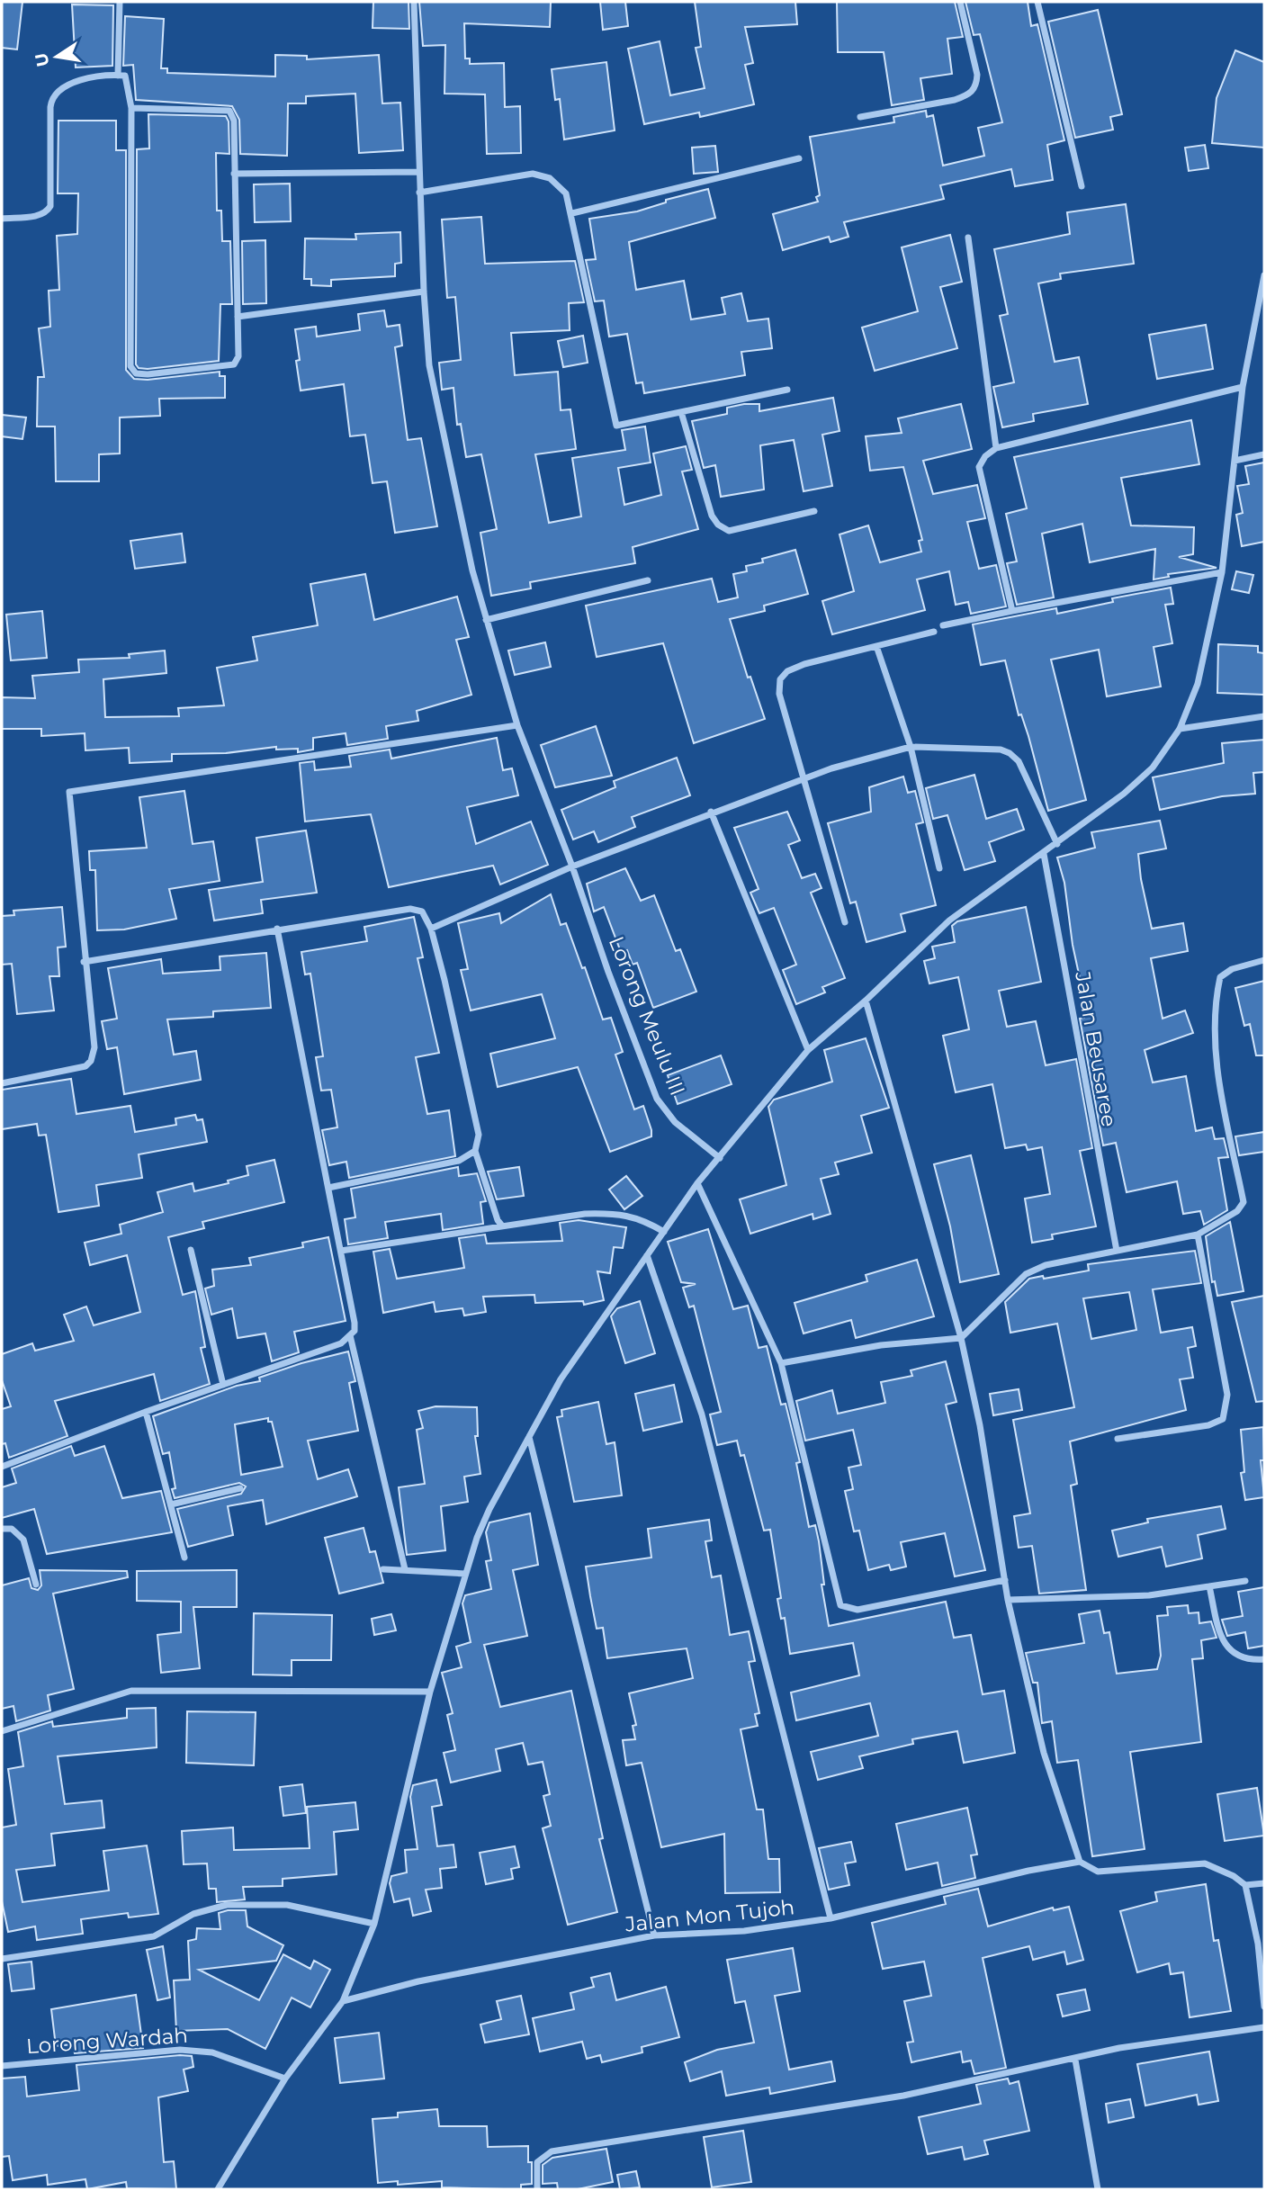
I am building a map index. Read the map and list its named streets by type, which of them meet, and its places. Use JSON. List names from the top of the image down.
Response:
{
  "streets": {
    "street": [
      "Lorong Meulu III",
      "Jalan Beusaree",
      "Jalan Mon Tujoh",
      "Lorong Wardah"
    ]
  },
  "north": "left"
}
